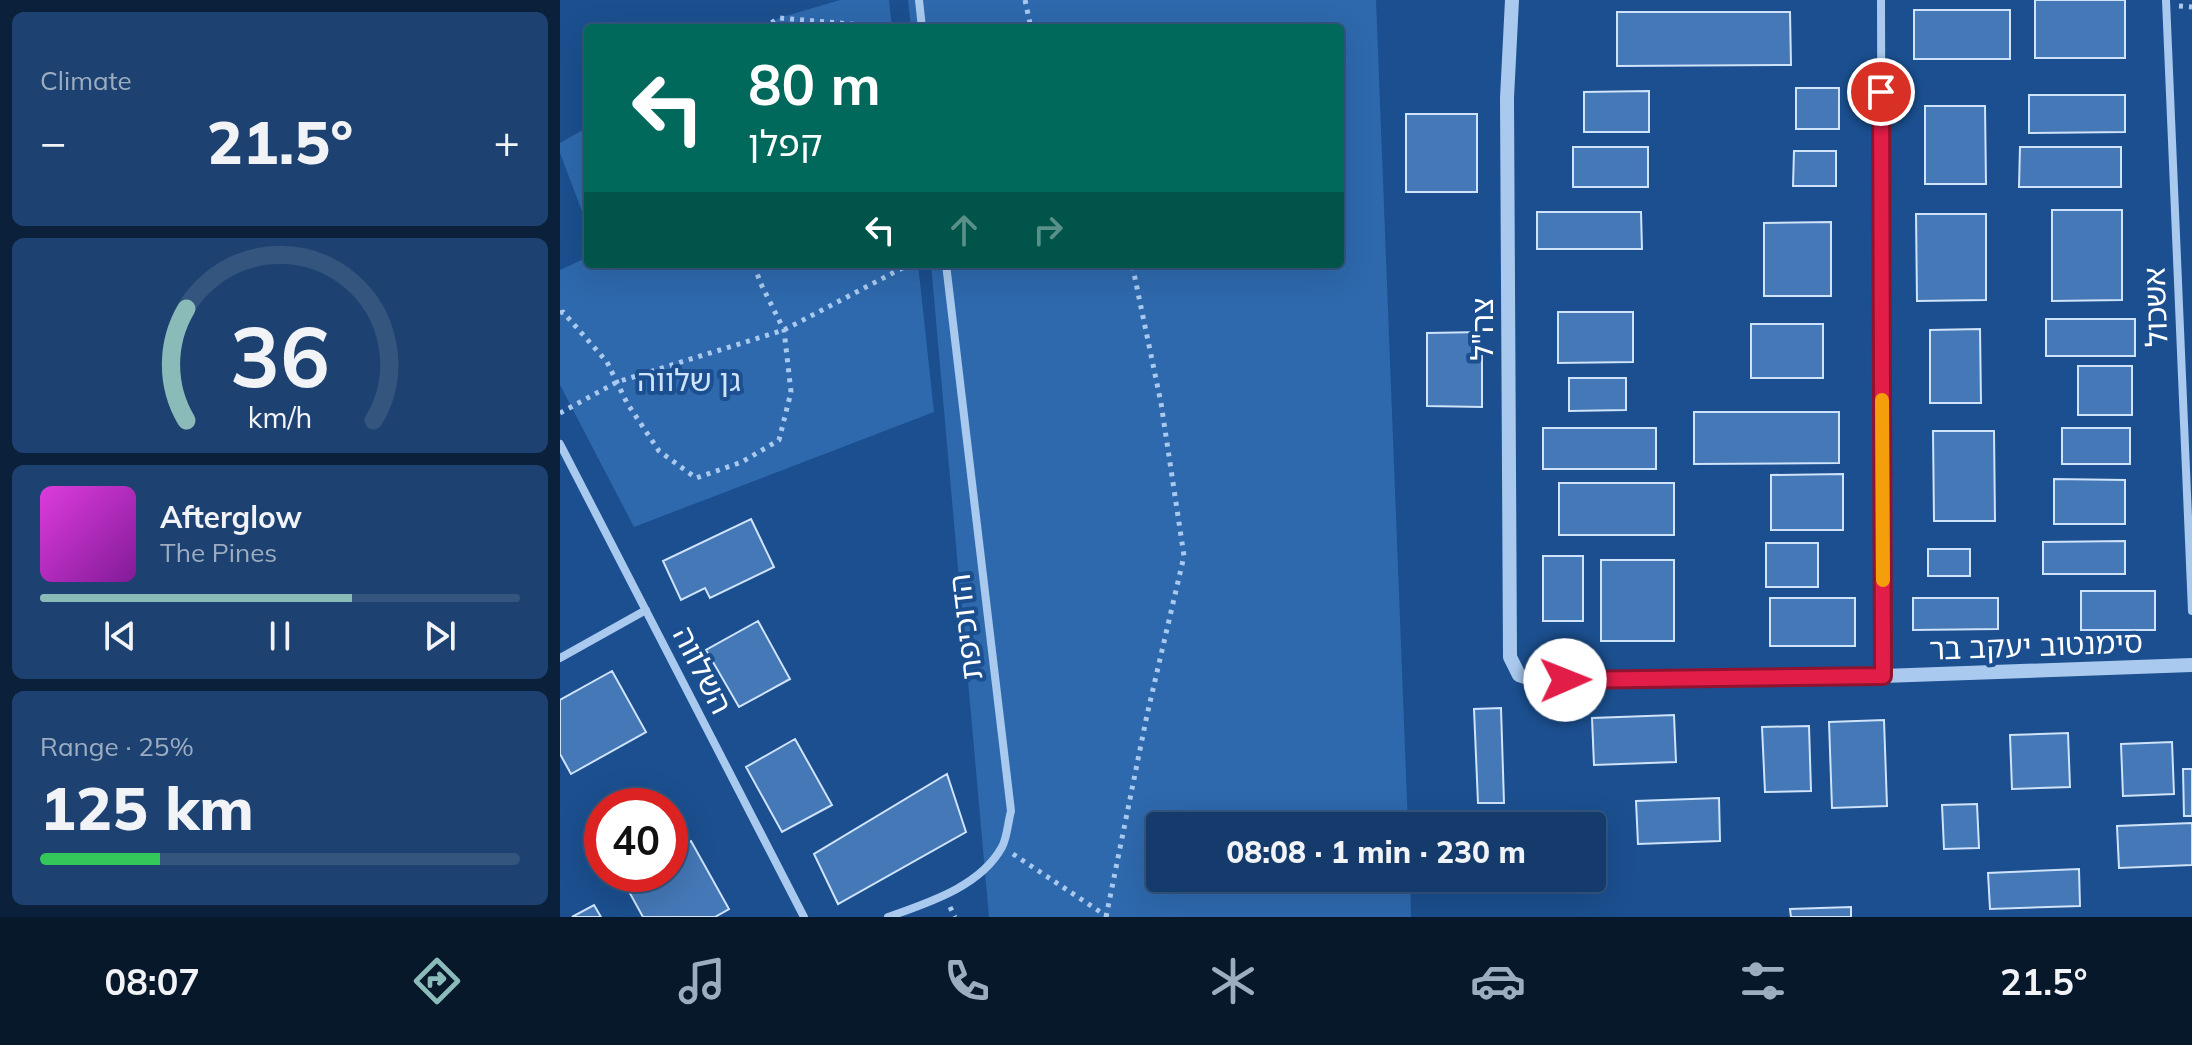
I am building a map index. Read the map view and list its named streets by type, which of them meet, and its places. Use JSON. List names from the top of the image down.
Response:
{
  "streets": {
    "street": [
      "אשכול",
      "צה\"ל",
      "הדוכיפת",
      "סימנטוב יעקב בר",
      "השלווה"
    ]
  },
  "crossings": [
    ["צה\"ל", "סימנטוב יעקב בר"]
  ],
  "parks": ["גן שלווה"],
  "page": {
    "tile": [
      "Climate",
      ["Range · 25%", "125 km"]
    ],
    "turn": ["80 m", "קפלן"],
    "heat": ["−", "21.5°", "+"],
    "song": ["Afterglow", "The Pines"],
    "limit": "40",
    "trip": "08:08 · 1 min · 230 m",
    "tabs": ["08:07", "21.5°"],
    "gauge": ["36", "km/h"]
  }
}
